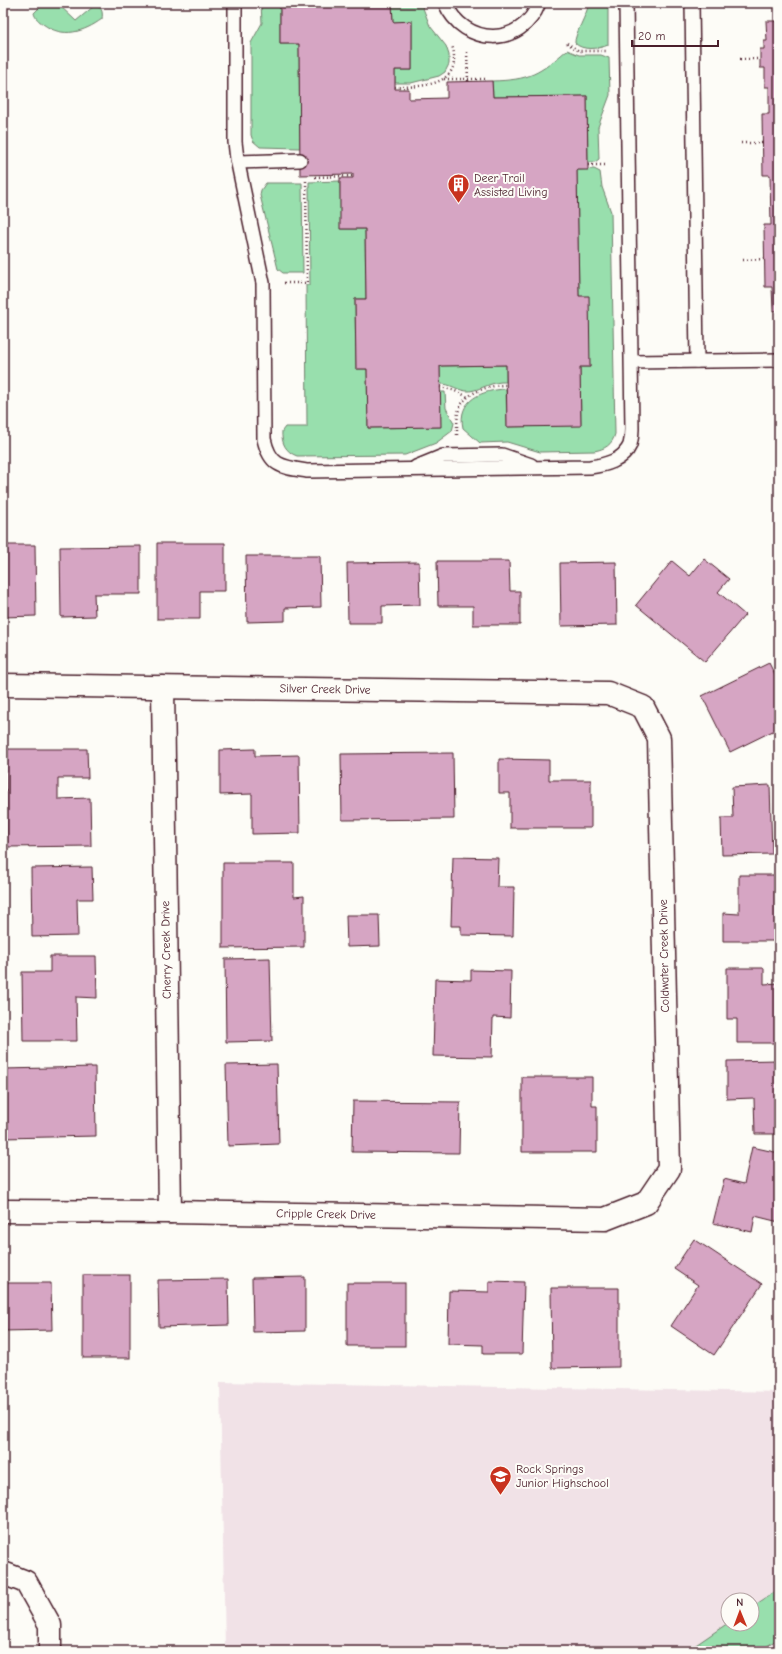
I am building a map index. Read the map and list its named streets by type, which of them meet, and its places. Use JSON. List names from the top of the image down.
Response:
{
  "streets": {
    "street": [
      "Silver Creek Drive",
      "Cherry Creek Drive",
      "Coldwater Creek Drive",
      "Cripple Creek Drive"
    ]
  },
  "crossings": [
    ["Silver Creek Drive", "Cherry Creek Drive"],
    ["Silver Creek Drive", "Coldwater Creek Drive"],
    ["Cherry Creek Drive", "Cripple Creek Drive"],
    ["Coldwater Creek Drive", "Cripple Creek Drive"]
  ],
  "places": {
    "building": ["Deer Trail Assisted Living"],
    "school or university": ["Rock Springs Junior Highschool"]
  },
  "scale_bar": "20 m",
  "north": "top"
}
